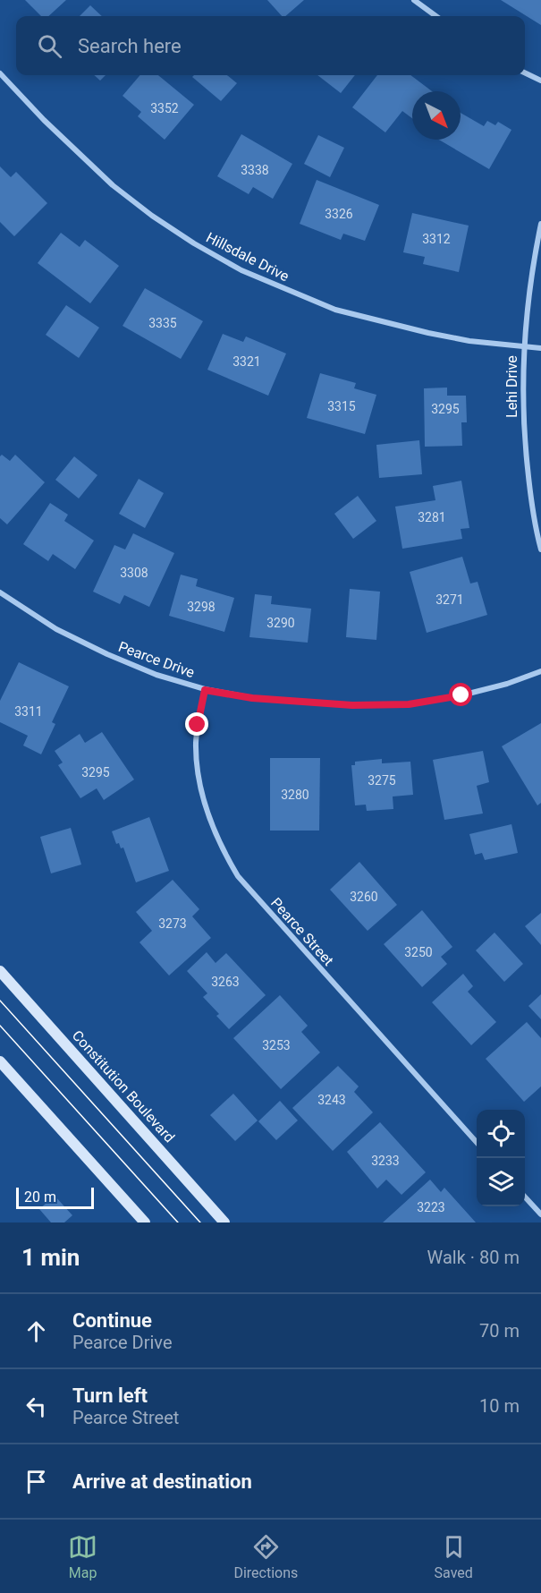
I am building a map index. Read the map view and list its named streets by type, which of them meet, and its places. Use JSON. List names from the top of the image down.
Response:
{
  "streets": {
    "main road": ["Constitution Boulevard"],
    "street": [
      "Hillsdale Drive",
      "Lehi Drive",
      "Pearce Drive",
      "Pearce Street"
    ]
  },
  "crossings": [
    ["Hillsdale Drive", "Lehi Drive"],
    ["Pearce Drive", "Pearce Street"]
  ],
  "house_numbers": [
    "3352",
    "3338",
    "3326",
    "3312",
    "3335",
    "3321",
    "3315",
    "3295",
    "3281",
    "3308",
    "3271",
    "3298",
    "3290",
    "3311",
    "3295",
    "3275",
    "3280",
    "3260",
    "3273",
    "3250",
    "3263",
    "3253",
    "3243",
    "3233",
    "3223"
  ],
  "scale_bar": "20 m",
  "north": "bottom right",
  "page": {
    "search": "Search here",
    "scale": "20 m",
    "heading": ["1 min", "Walk · 80 m"],
    "list": [
      ["Continue", "Pearce Drive", "70 m"],
      ["Turn left", "Pearce Street", "10 m"],
      "Arrive at destination"
    ],
    "nav": ["Map", "Directions", "Saved"]
  }
}
